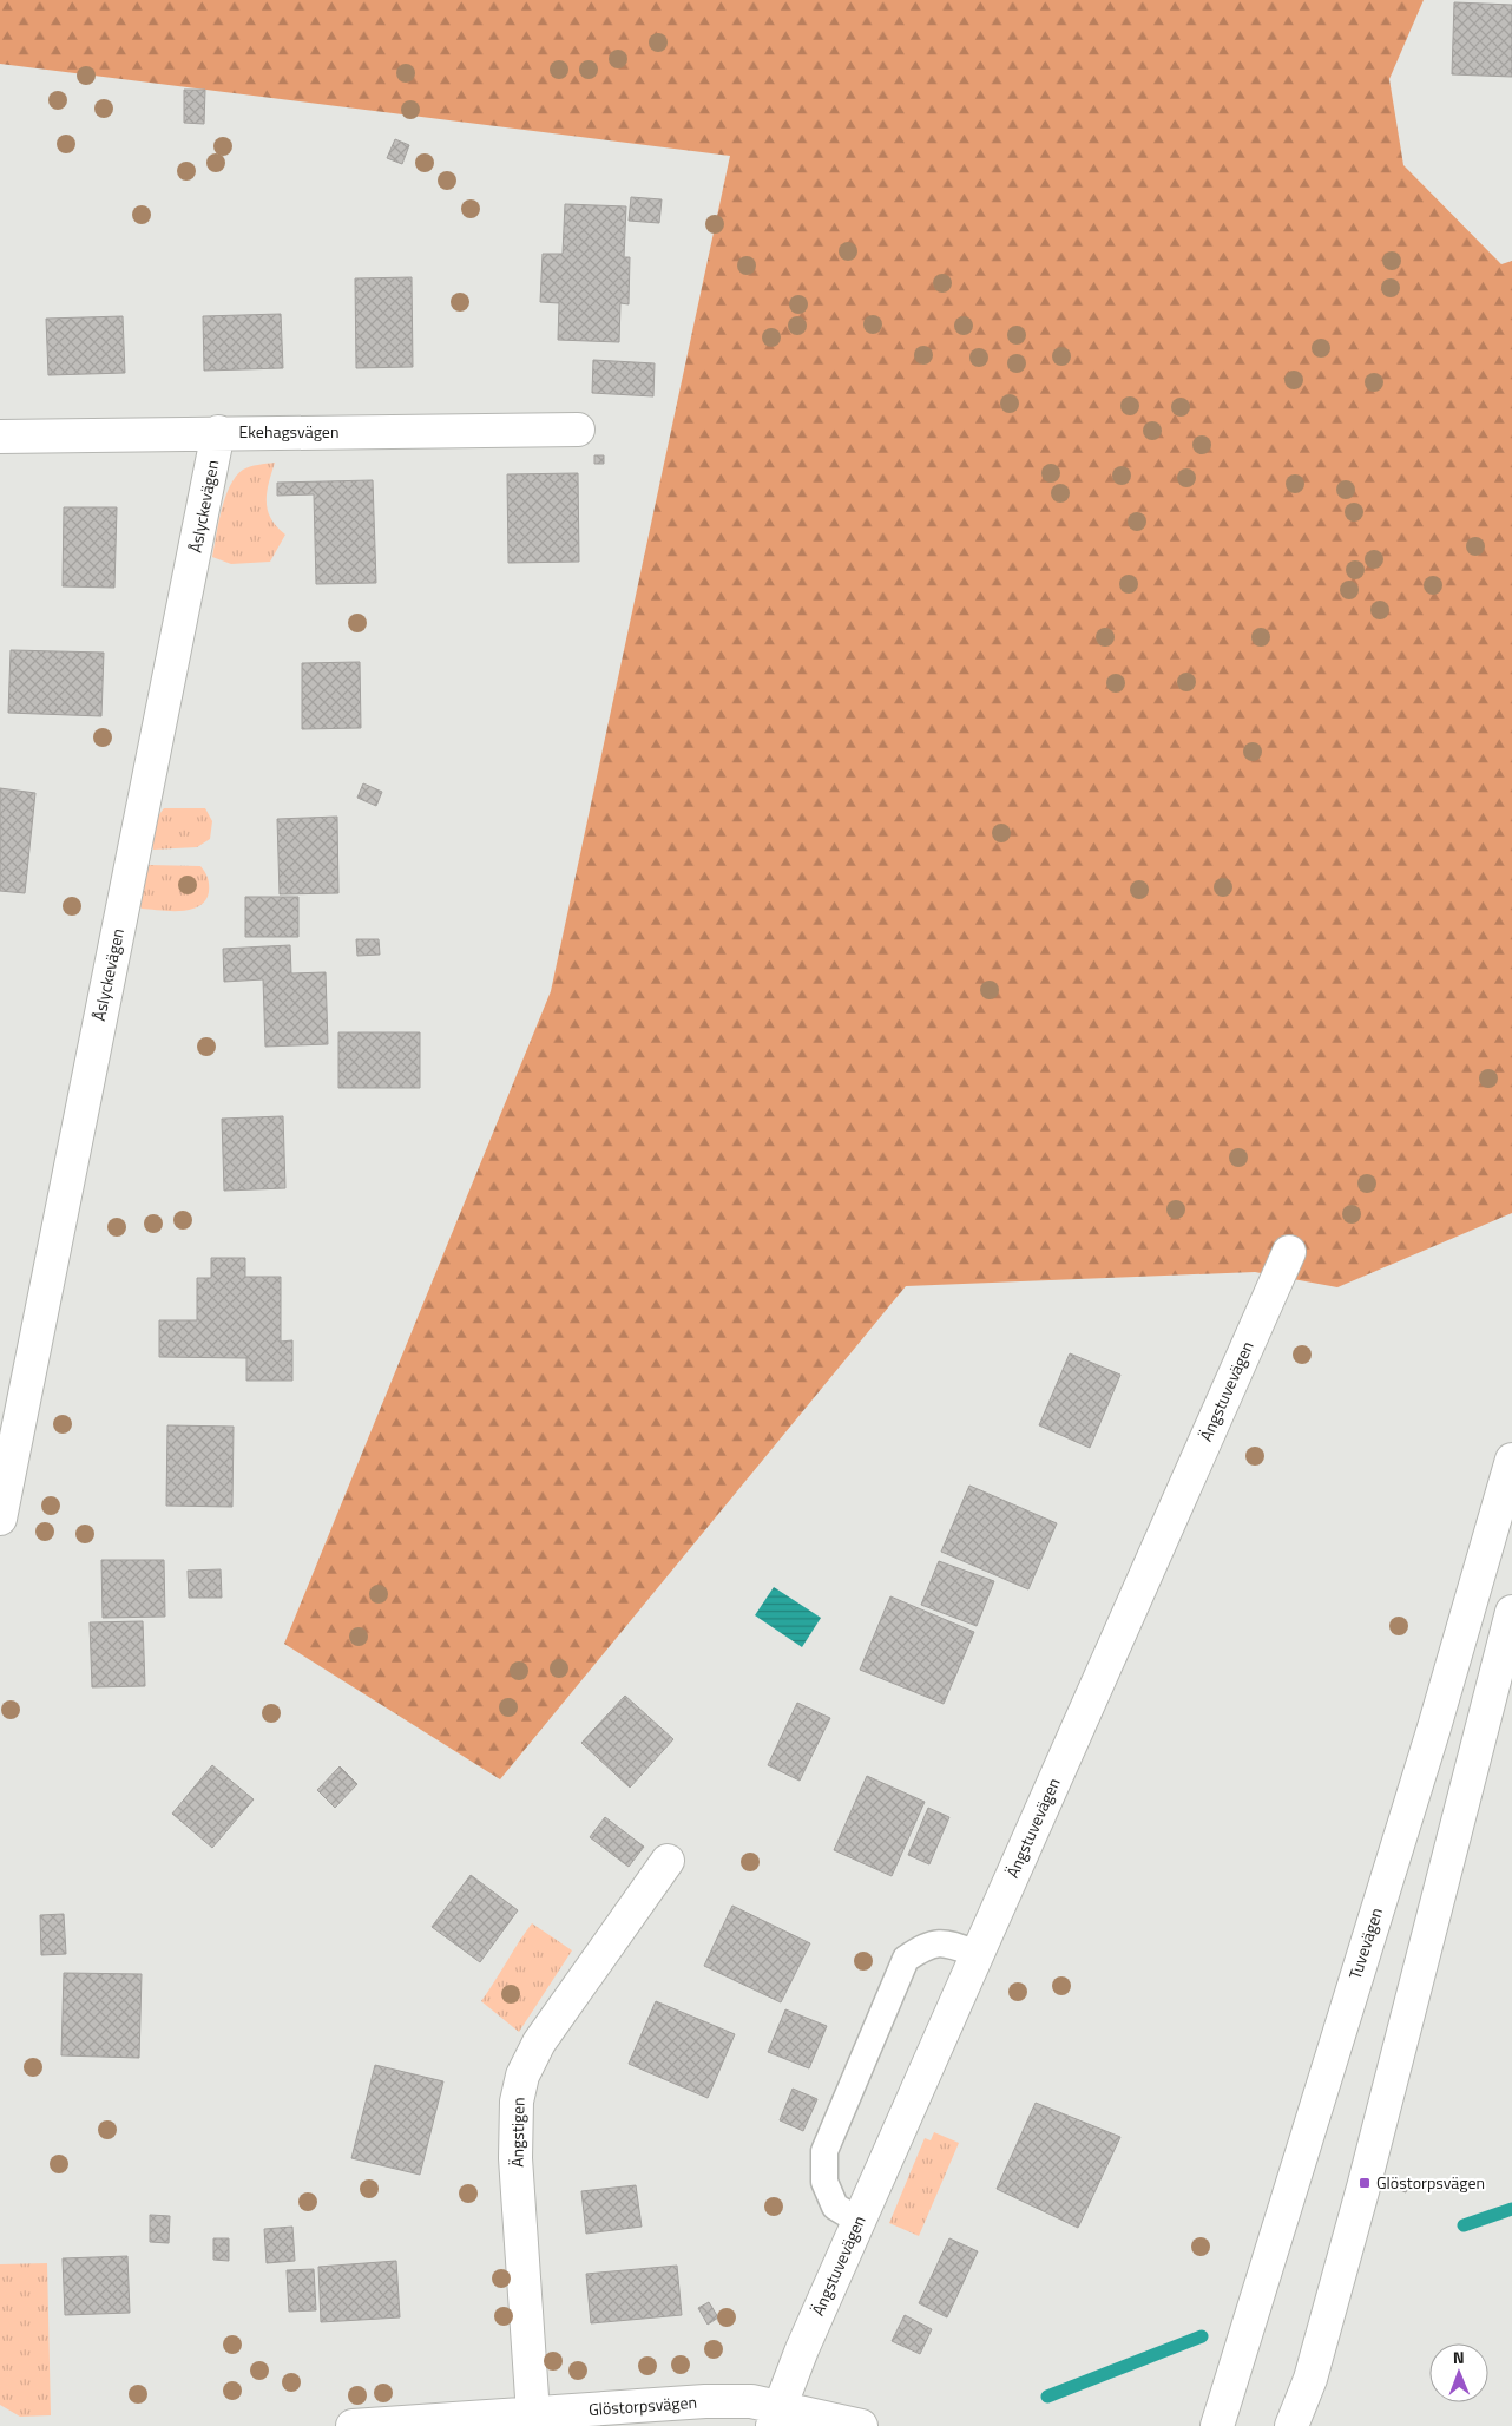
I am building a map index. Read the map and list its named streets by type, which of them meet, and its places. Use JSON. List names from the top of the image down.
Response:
{
  "streets": {
    "street": [
      "Ekehagsvägen",
      "Åslyckevägen",
      "Ängstuvevägen",
      "Tuvevägen",
      "Ängstigen",
      "Glöstorpsvägen"
    ]
  },
  "crossings": [
    ["Ekehagsvägen", "Åslyckevägen"],
    ["Ängstuvevägen", "Glöstorpsvägen"],
    ["Ängstigen", "Glöstorpsvägen"]
  ],
  "places": {
    "transit": ["Glöstorpsvägen"]
  },
  "north": "top"
}
